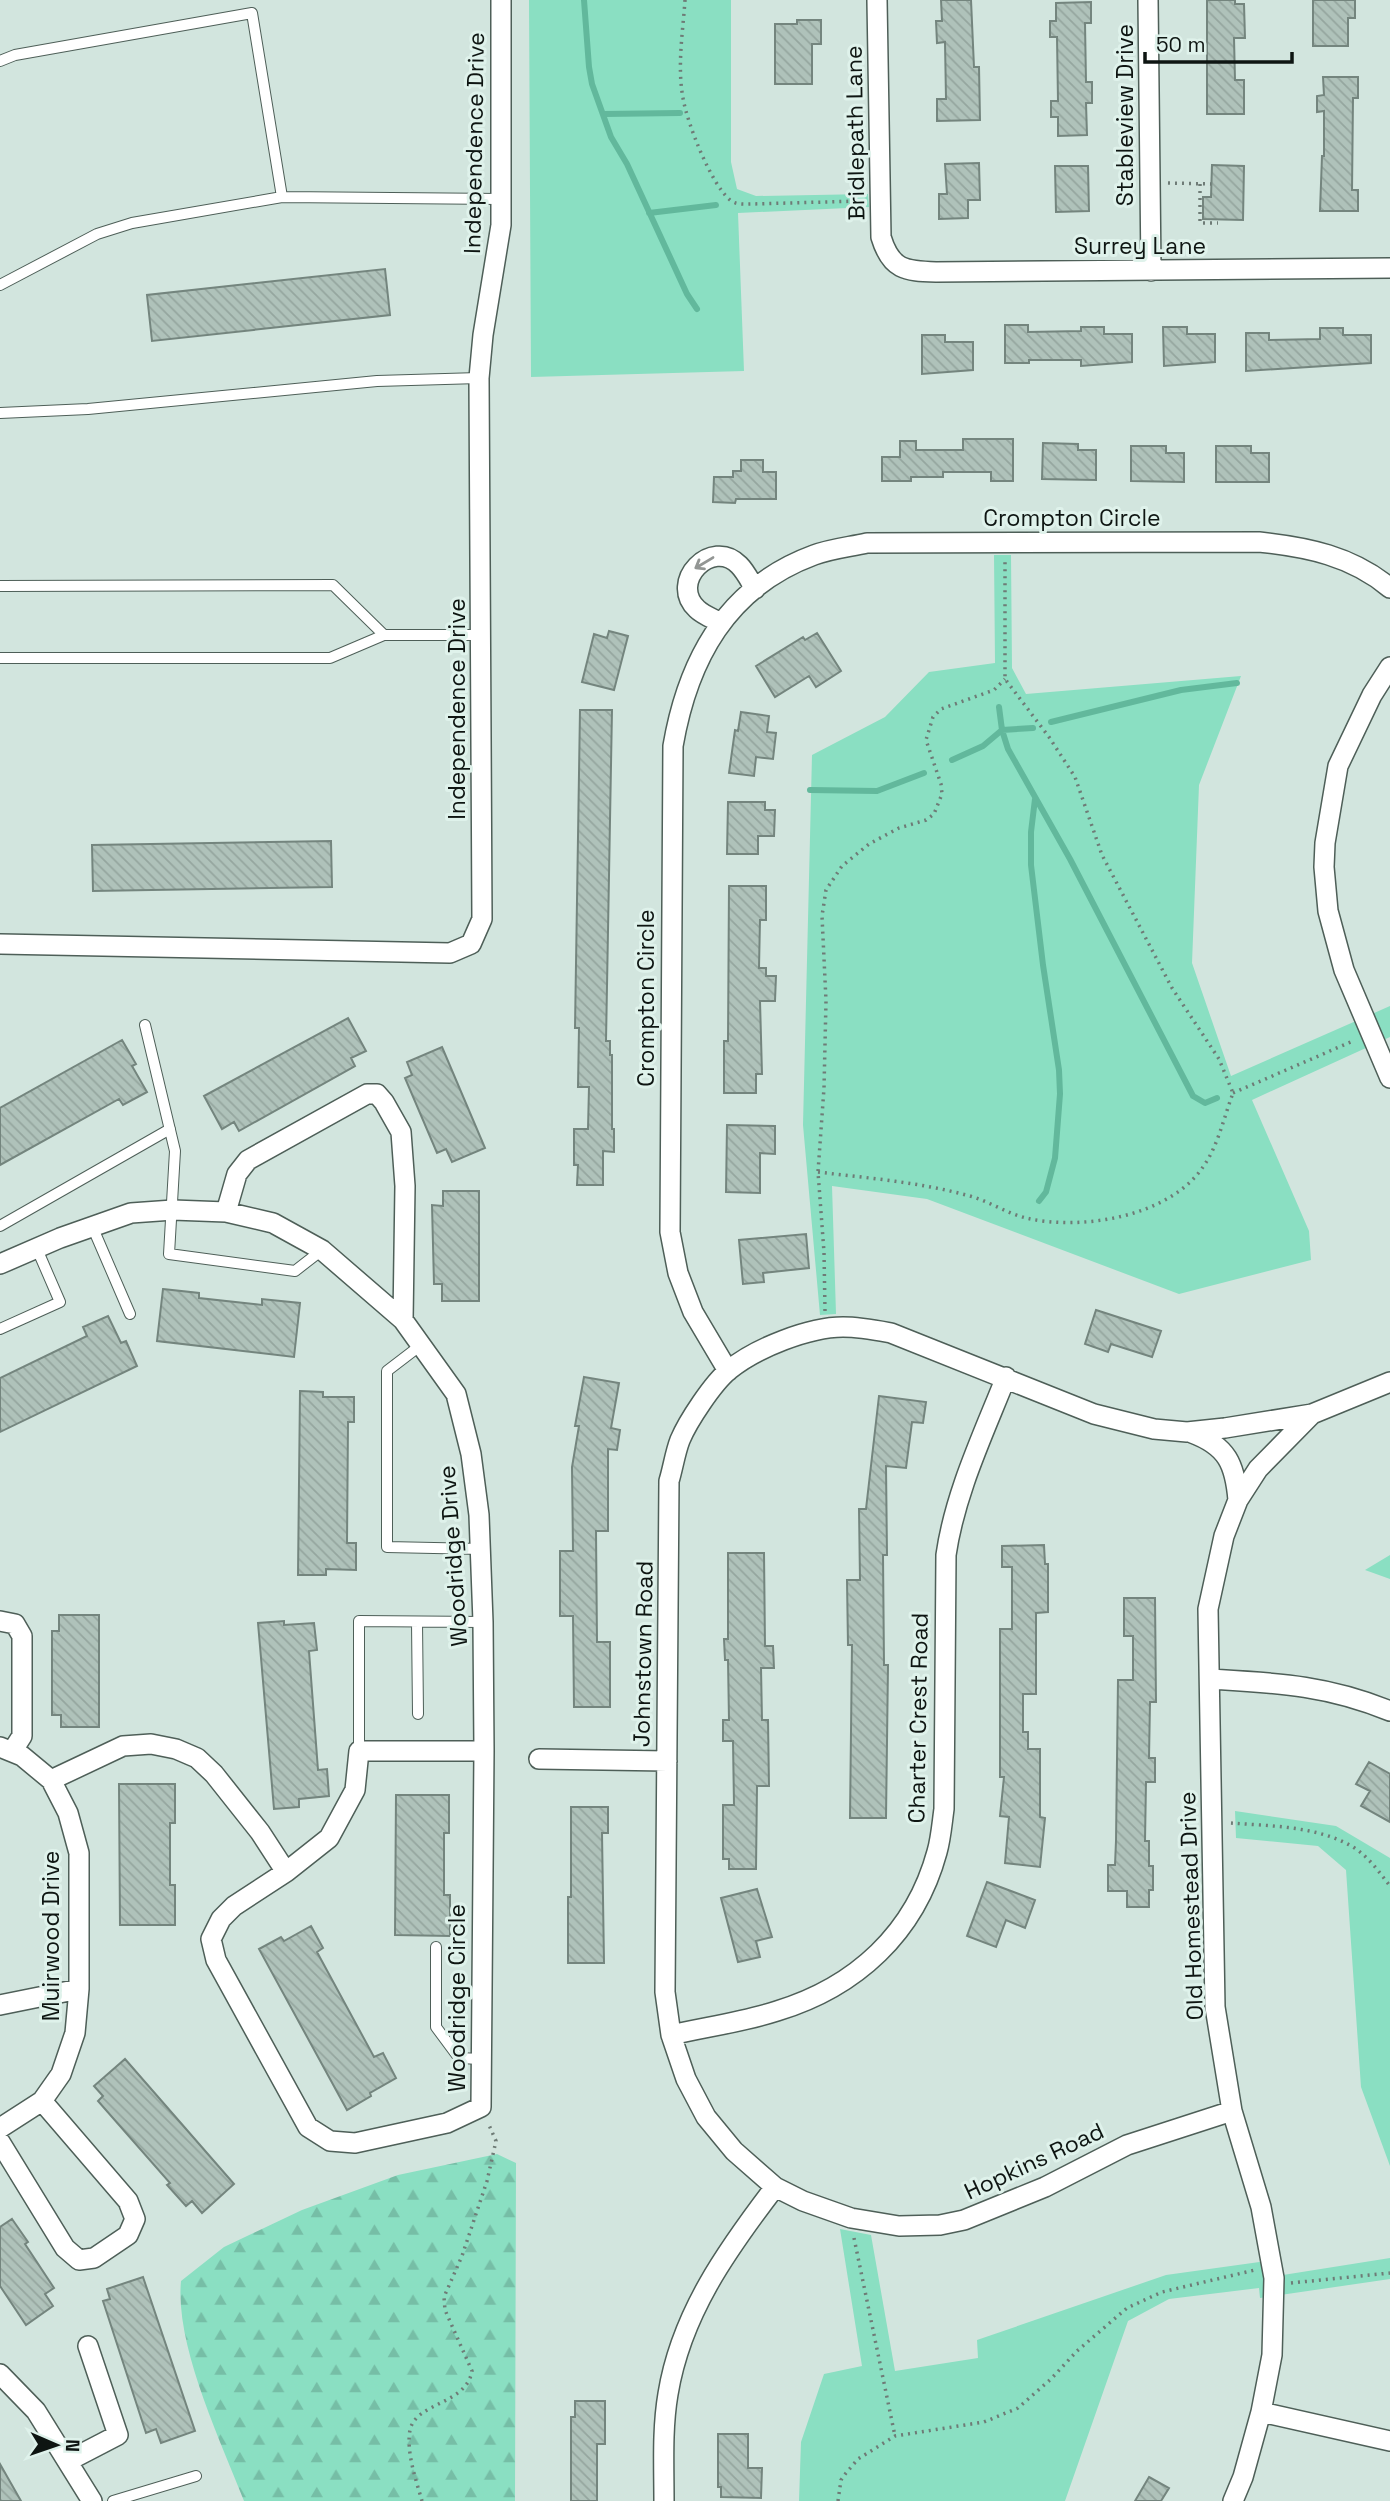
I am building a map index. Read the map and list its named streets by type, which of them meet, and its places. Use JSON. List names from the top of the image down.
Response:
{
  "streets": {
    "street": [
      "Stableview Drive",
      "Bridlepath Lane",
      "Independence Drive",
      "Surrey Lane",
      "Crompton Circle",
      "Woodridge Drive",
      "Johnstown Road",
      "Charter Crest Road",
      "Old Homestead Drive",
      "Muirwood Drive",
      "Woodridge Circle",
      "Hopkins Road"
    ]
  },
  "crossings": [
    ["Stableview Drive", "Surrey Lane"],
    ["Bridlepath Lane", "Surrey Lane"],
    ["Crompton Circle", "Johnstown Road"],
    ["Woodridge Drive", "Woodridge Circle"],
    ["Johnstown Road", "Charter Crest Road"],
    ["Johnstown Road", "Old Homestead Drive"],
    ["Johnstown Road", "Hopkins Road"],
    ["Old Homestead Drive", "Hopkins Road"]
  ],
  "scale_bar": "50 m",
  "north": "right"
}
